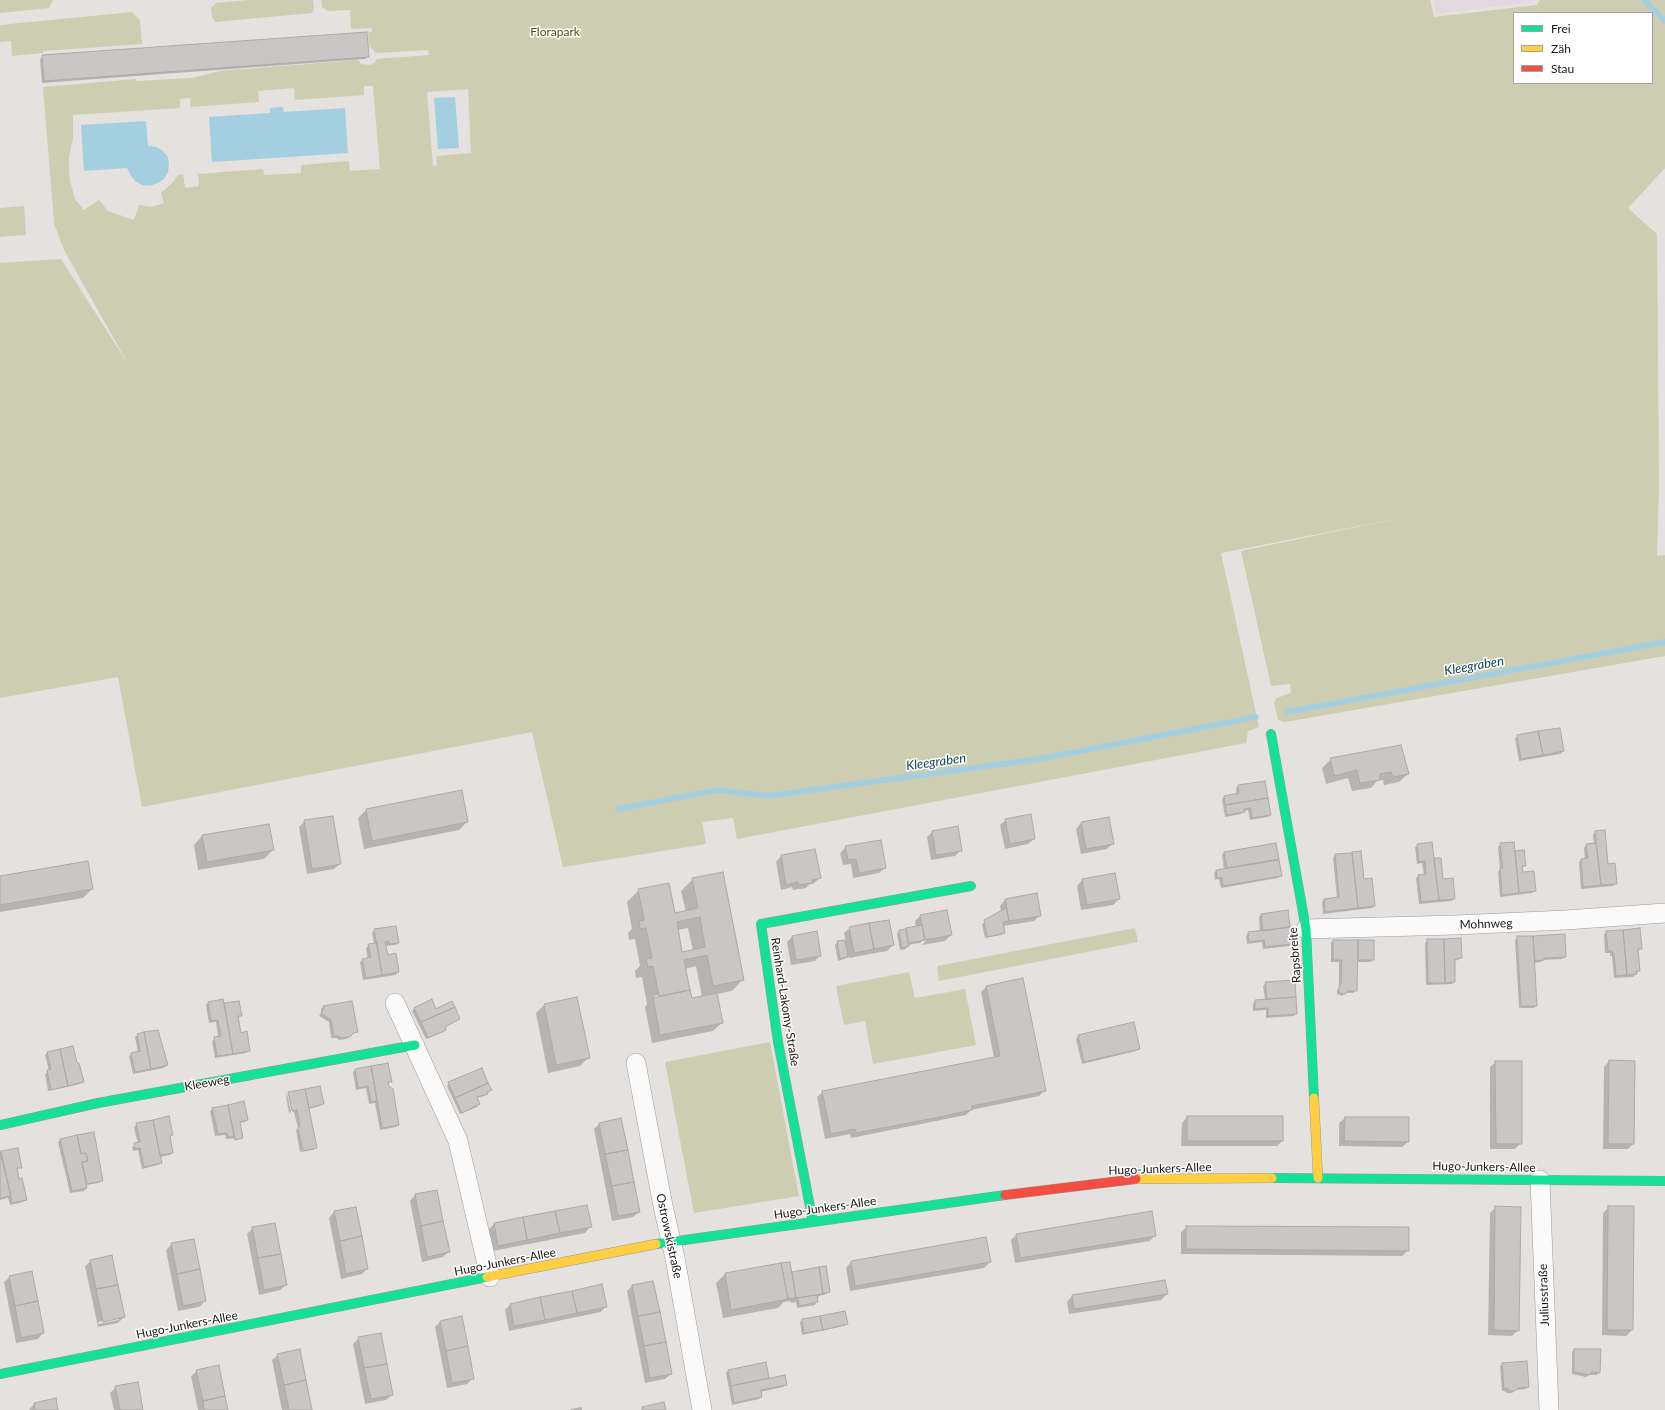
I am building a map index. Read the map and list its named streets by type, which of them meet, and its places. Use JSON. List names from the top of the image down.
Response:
{
  "streets": {
    "street": [
      "Mohnweg",
      "Rapsbreite",
      "Reinhard-Lakomy-Straße",
      "Kleeweg",
      "Hugo-Junkers-Allee",
      "Ostrowskistraße",
      "Juliusstraße"
    ]
  },
  "crossings": [
    ["Mohnweg", "Rapsbreite"],
    ["Rapsbreite", "Hugo-Junkers-Allee"],
    ["Reinhard-Lakomy-Straße", "Hugo-Junkers-Allee"],
    ["Hugo-Junkers-Allee", "Ostrowskistraße"],
    ["Hugo-Junkers-Allee", "Juliusstraße"]
  ],
  "water": ["Kleegraben"],
  "parks": ["Florapark"],
  "legend": ["Frei", "Zäh", "Stau"]
}
